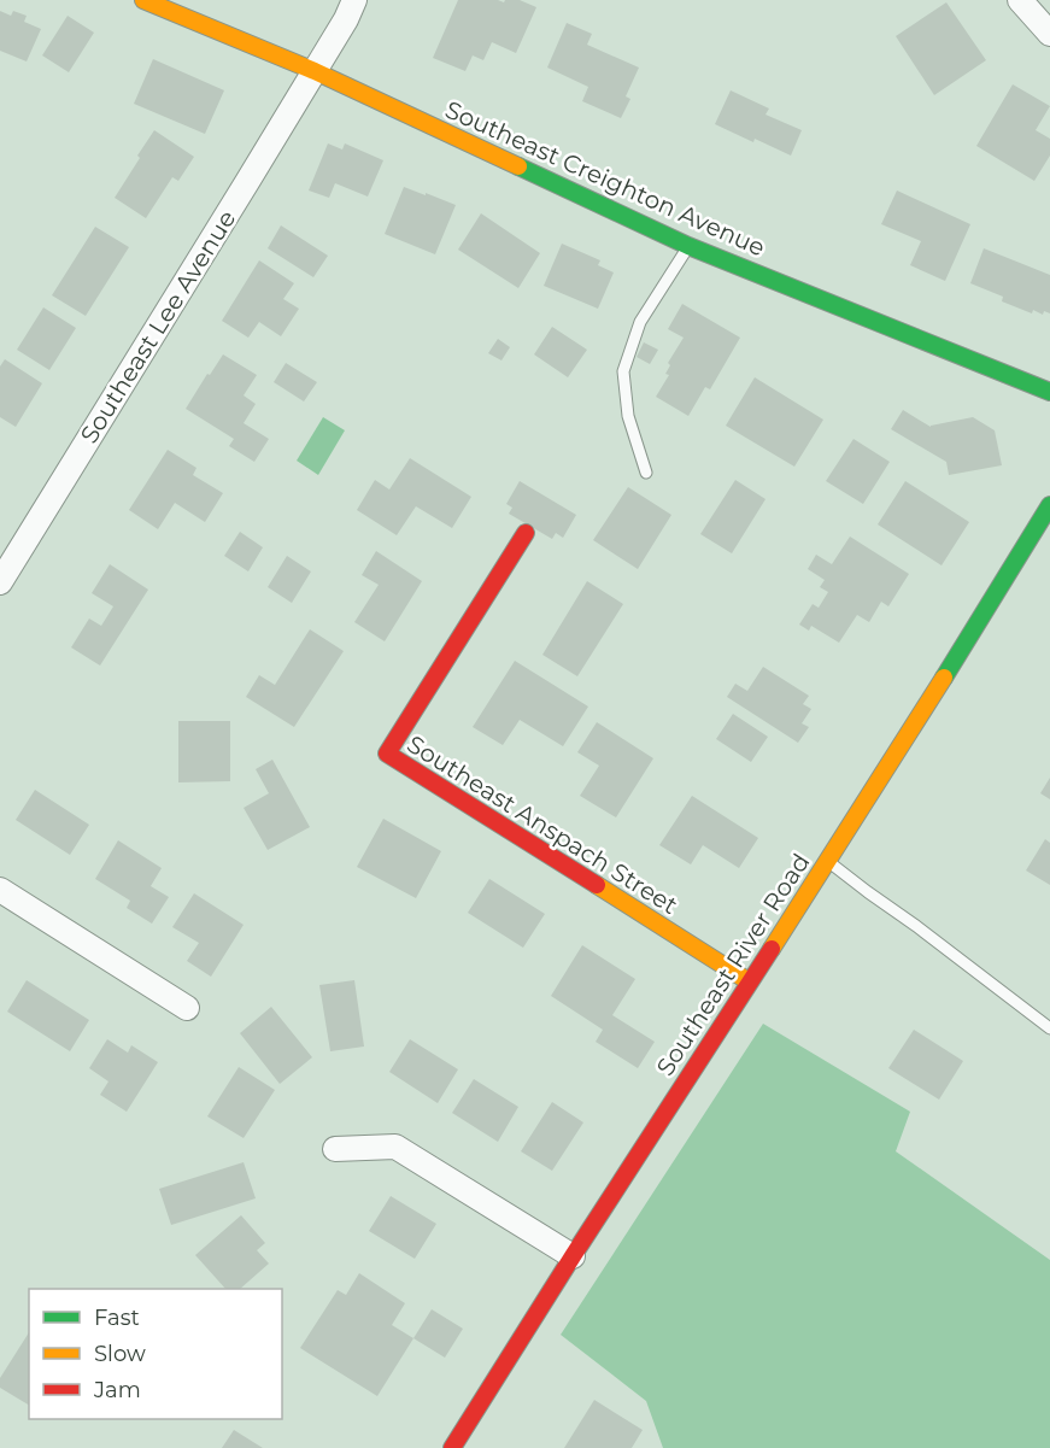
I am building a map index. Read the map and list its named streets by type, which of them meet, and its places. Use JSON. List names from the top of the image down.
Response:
{
  "streets": {
    "street": [
      "Southeast Creighton Avenue",
      "Southeast Lee Avenue",
      "Southeast Anspach Street",
      "Southeast River Road"
    ]
  },
  "crossings": [
    ["Southeast Creighton Avenue", "Southeast Lee Avenue"],
    ["Southeast Anspach Street", "Southeast River Road"]
  ],
  "legend": ["Fast", "Slow", "Jam"]
}
